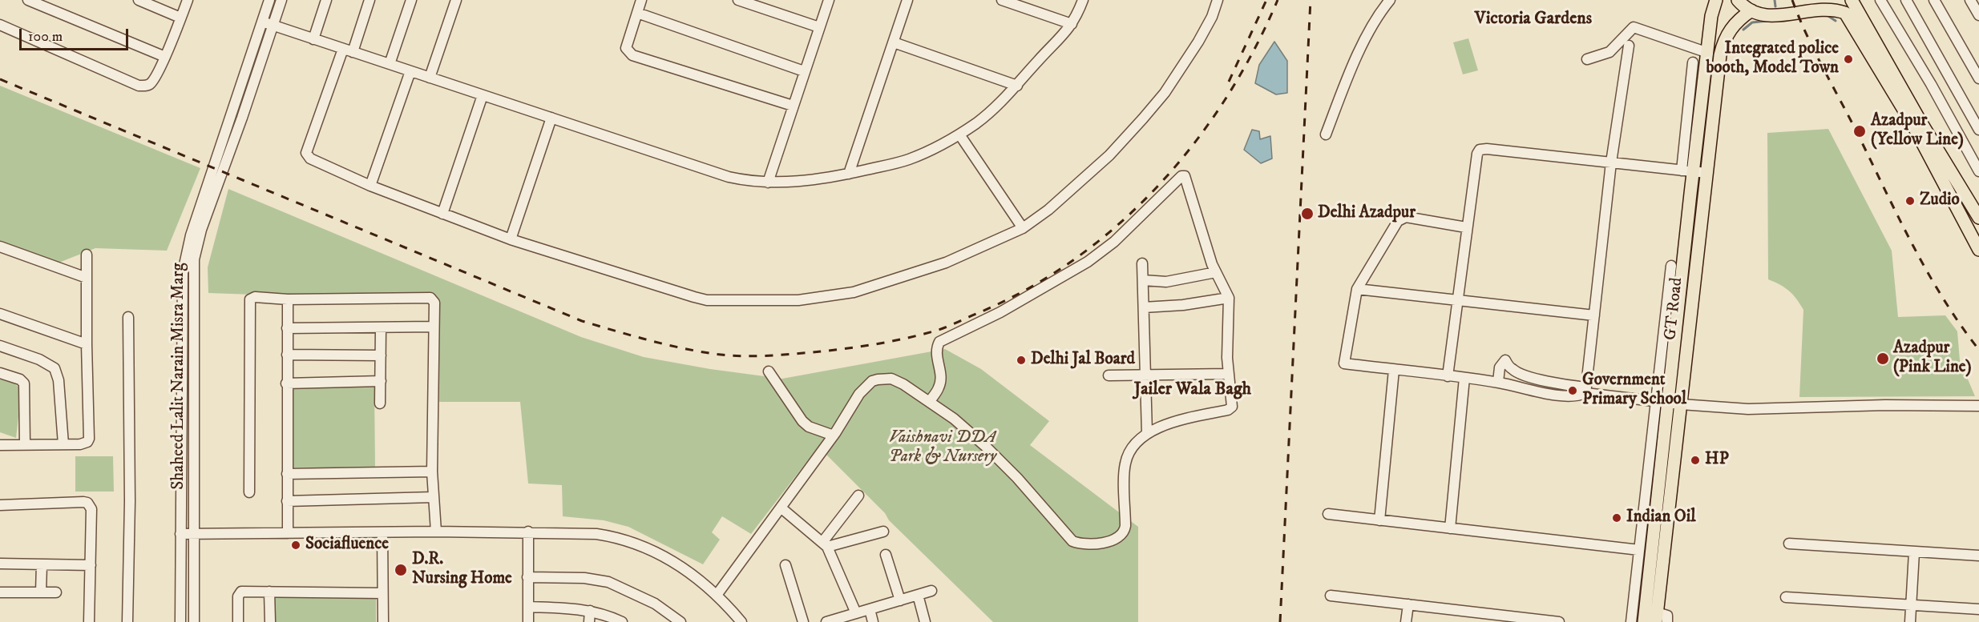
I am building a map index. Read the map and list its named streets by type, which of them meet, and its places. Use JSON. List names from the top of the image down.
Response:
{
  "streets": {
    "main road": ["GT Road"],
    "street": ["Shaheed Lalit Narain Misra Marg"]
  },
  "districts": ["Victoria Gardens", "Jailer Wala Bagh"],
  "parks": ["Vaishnavi DDA Park & Nursery"],
  "places": [
    "Integrated police booth, Model Town",
    "Azadpur (Yellow Line)",
    "Zudio",
    "Delhi Azadpur",
    "Azadpur (Pink Line)",
    "Delhi Jal Board",
    "Government Primary School",
    "HP",
    "Indian Oil",
    "Sociafluence",
    "D.R. Nursing Home"
  ],
  "scale_bar": "100 m"
}
